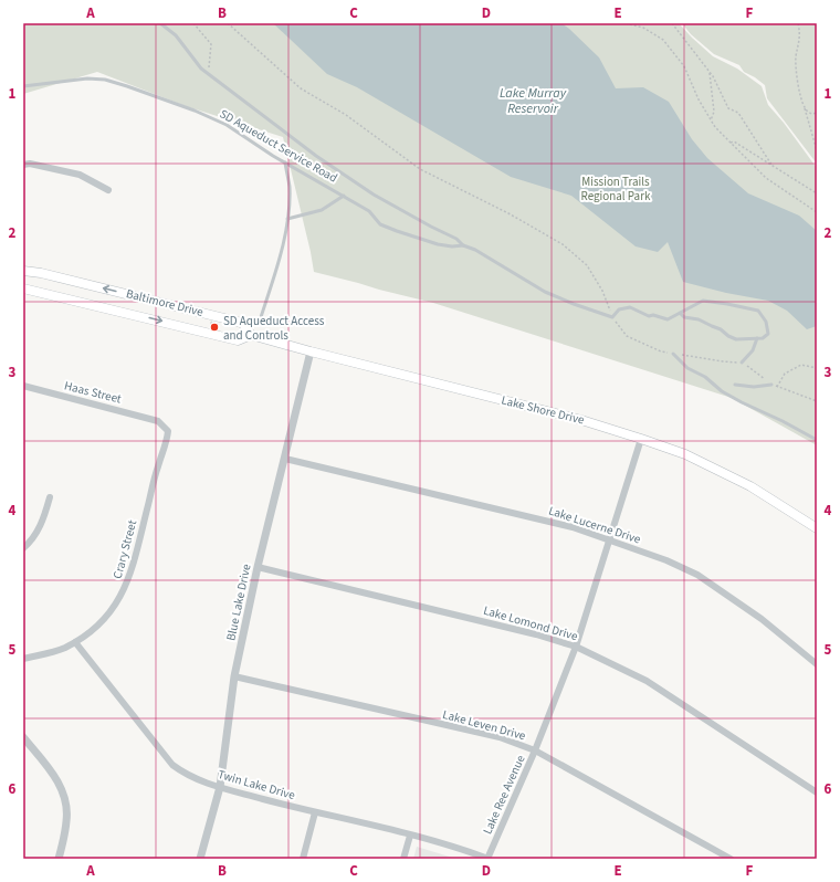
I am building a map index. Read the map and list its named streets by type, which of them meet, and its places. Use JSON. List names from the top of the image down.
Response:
{
  "streets": {
    "main road": ["Baltimore Drive", "Lake Shore Drive"],
    "street": [
      "Haas Street",
      "Lake Lucerne Drive",
      "Crary Street",
      "Blue Lake Drive",
      "Lake Lomond Drive",
      "Lake Leven Drive",
      "Twin Lake Drive",
      "Lake Ree Avenue"
    ],
    "lane": ["SD Aqueduct Service Road"]
  },
  "crossings": [
    ["Baltimore Drive", "Lake Shore Drive"],
    ["Haas Street", "Crary Street"],
    ["Lake Shore Drive", "Blue Lake Drive"],
    ["Lake Shore Drive", "Lake Ree Avenue"],
    ["Lake Lucerne Drive", "Blue Lake Drive"],
    ["Lake Lucerne Drive", "Lake Ree Avenue"],
    ["Crary Street", "Twin Lake Drive"],
    ["Blue Lake Drive", "Lake Lomond Drive"],
    ["Blue Lake Drive", "Lake Leven Drive"],
    ["Blue Lake Drive", "Twin Lake Drive"],
    ["Lake Lomond Drive", "Lake Ree Avenue"],
    ["Lake Leven Drive", "Lake Ree Avenue"],
    ["Twin Lake Drive", "Lake Ree Avenue"]
  ],
  "water": ["Lake Murray Reservoir"],
  "parks": ["Mission Trails Regional Park"],
  "places": ["SD Aqueduct Access and Controls"],
  "grid": {
    "columns": [
      "A",
      "B",
      "C",
      "D",
      "E",
      "F"
    ],
    "rows": [
      "1",
      "2",
      "3",
      "4",
      "5",
      "6"
    ]
  }
}
